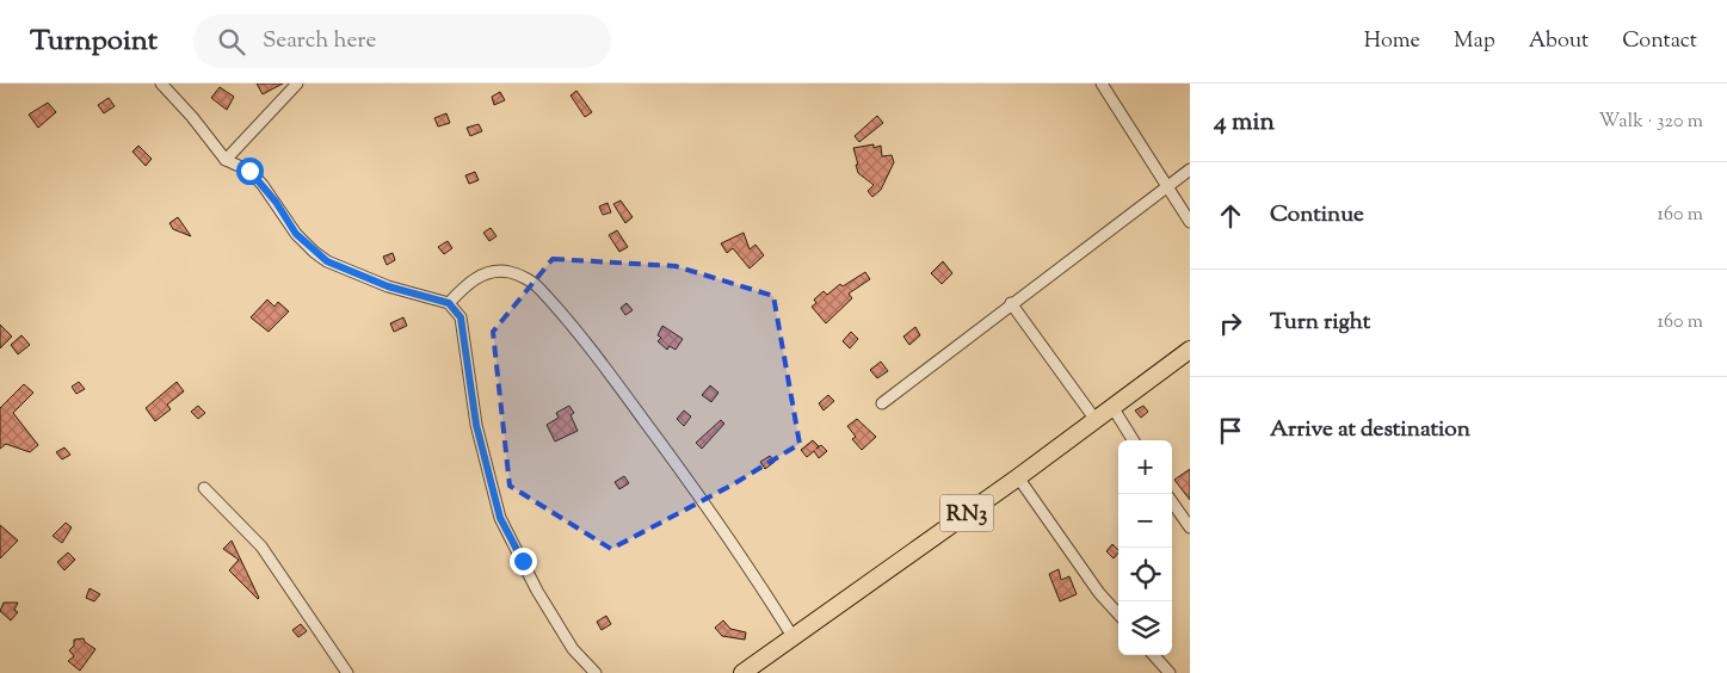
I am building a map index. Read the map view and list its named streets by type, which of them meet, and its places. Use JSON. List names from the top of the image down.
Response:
{
  "streets": {
    "highway": ["RN3"]
  },
  "page": {
    "header": "Turnpoint",
    "search": "Search here",
    "nav": [
      "Home",
      "Map",
      "About",
      "Contact"
    ],
    "heading": ["4 min", "Walk · 320 m"],
    "list": [
      ["Continue", "160 m"],
      ["Turn right", "160 m"],
      "Arrive at destination"
    ],
    "map_buttons": ["+", "−"]
  }
}
